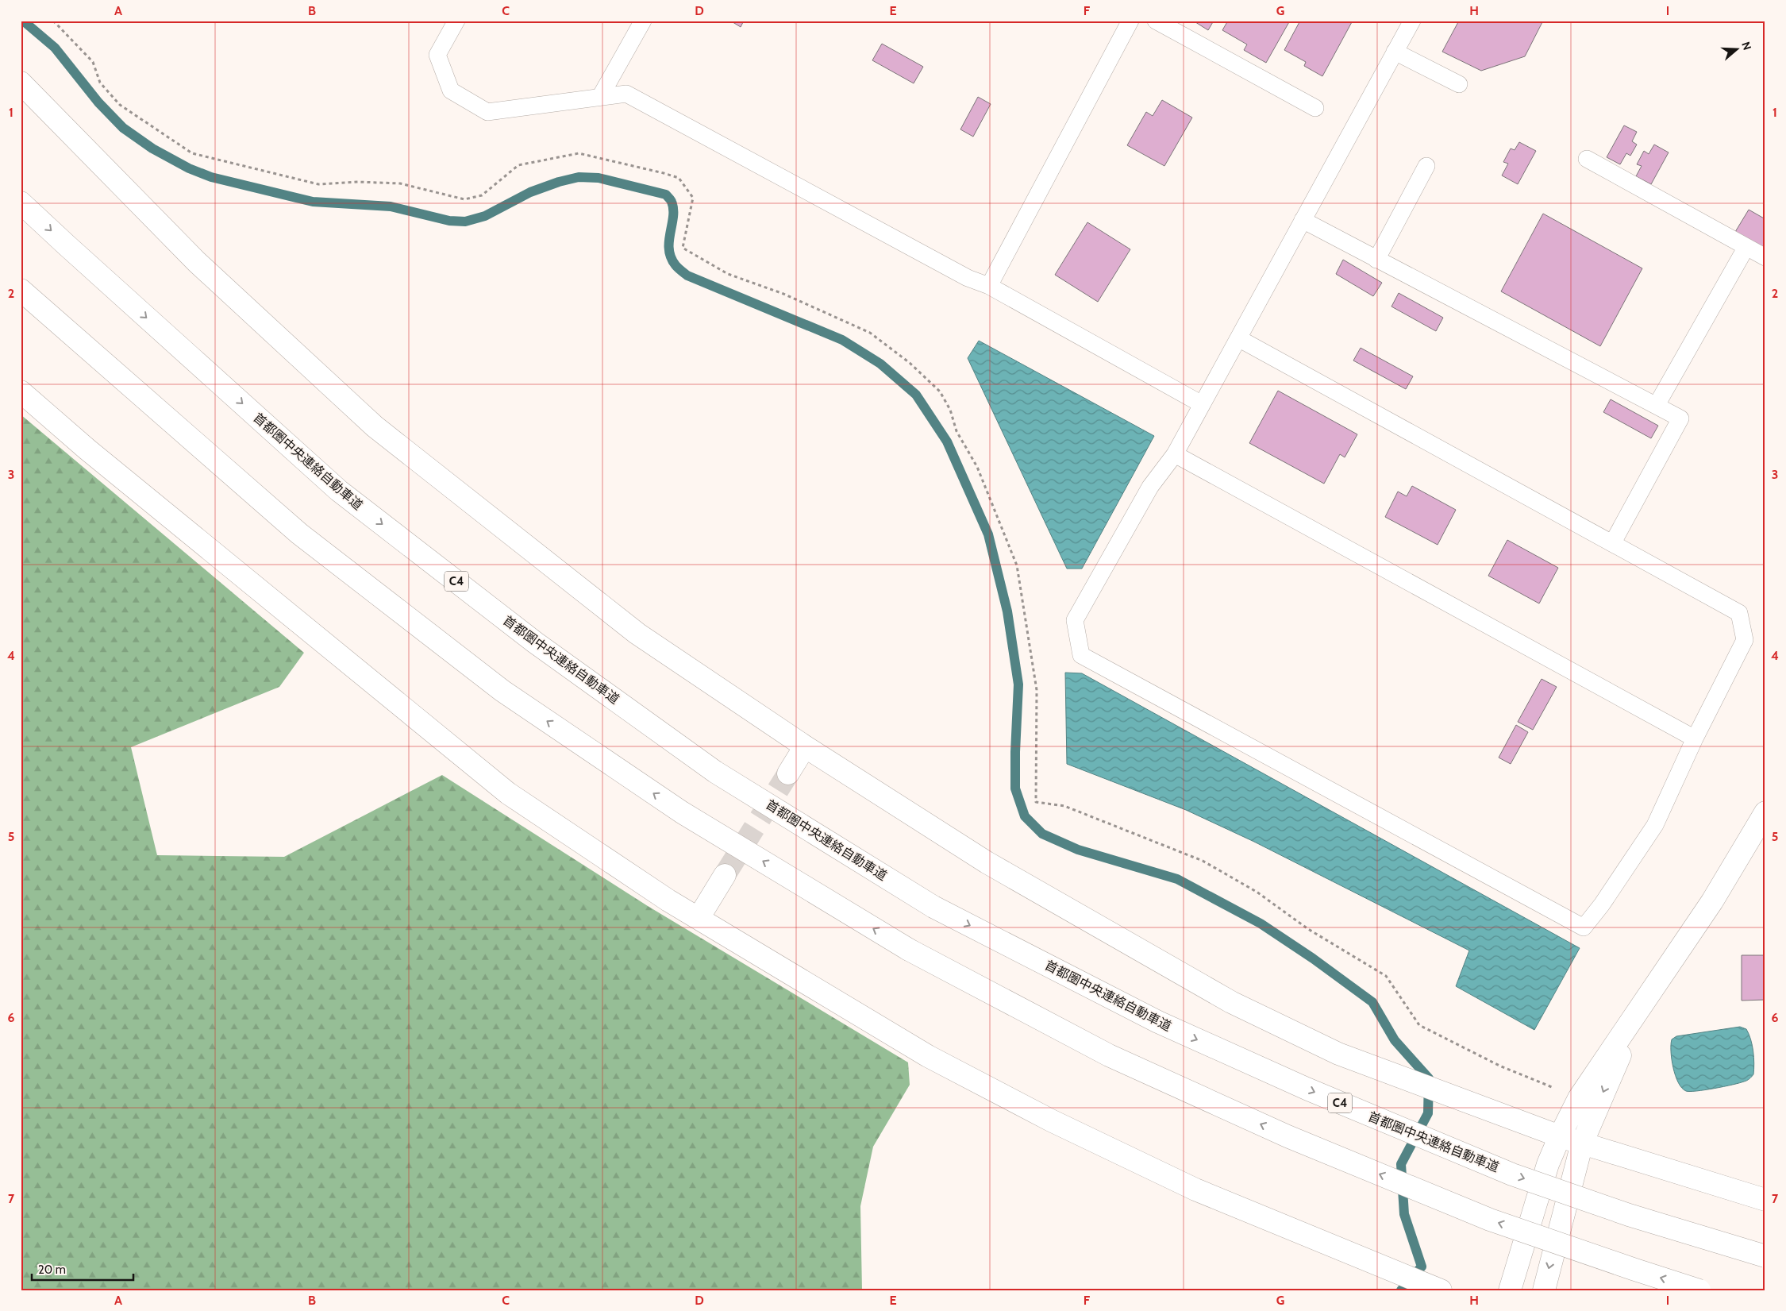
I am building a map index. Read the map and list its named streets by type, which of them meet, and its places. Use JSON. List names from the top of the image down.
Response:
{
  "streets": {
    "main road": ["首都圏中央連絡自動車道", "C4"]
  },
  "scale_bar": "20 m",
  "north": "right",
  "grid": {
    "columns": [
      "A",
      "B",
      "C",
      "D",
      "E",
      "F",
      "G",
      "H",
      "I"
    ],
    "rows": [
      "1",
      "2",
      "3",
      "4",
      "5",
      "6",
      "7"
    ]
  }
}
